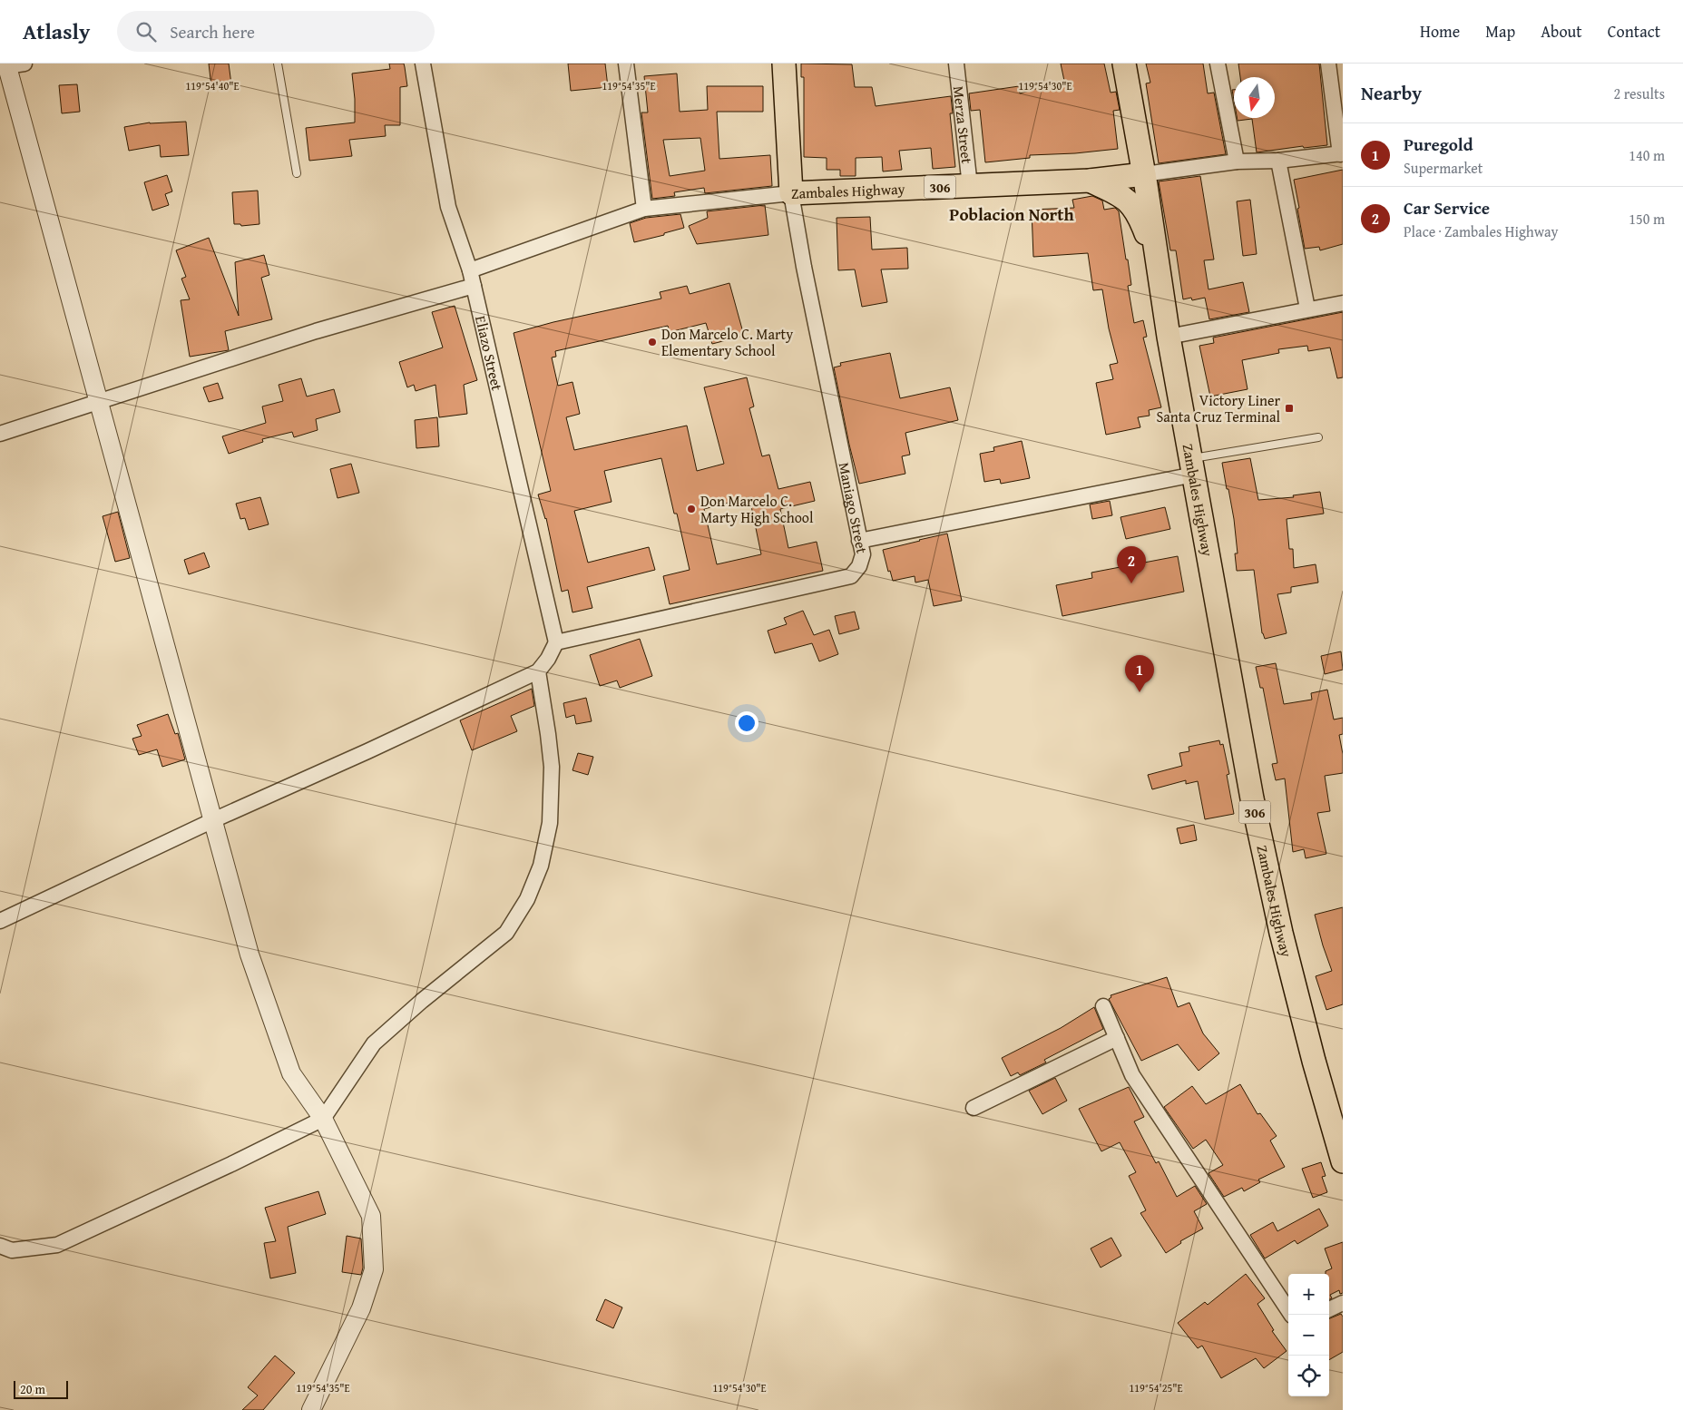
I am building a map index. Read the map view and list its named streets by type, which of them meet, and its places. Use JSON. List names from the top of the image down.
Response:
{
  "streets": {
    "main road": ["306", "Zambales Highway"],
    "street": ["Merza Street", "Eliazo Street", "Maniago Street"]
  },
  "crossings": [
    ["Merza Street", "Zambales Highway"],
    ["306", "Zambales Highway"],
    ["Zambales Highway", "Maniago Street"],
    ["Eliazo Street", "Maniago Street"]
  ],
  "districts": ["Poblacion North"],
  "places": {
    "other": ["Don Marcelo C. Marty Elementary School", "Don Marcelo C. Marty High School"],
    "transit": ["Victory Liner Santa Cruz Terminal"]
  },
  "scale_bar": "20 m",
  "north": "bottom",
  "page": {
    "header": "Atlasly",
    "search": "Search here",
    "nav": [
      "Home",
      "Map",
      "About",
      "Contact"
    ],
    "heading": ["Nearby", "2 results"],
    "list": [
      {
        "mark": "1",
        "name": "Puregold",
        "note": "Supermarket",
        "value": "140 m"
      },
      {
        "mark": "2",
        "name": "Car Service",
        "note": "Place · Zambales Highway",
        "value": "150 m"
      }
    ],
    "pins": ["2", "1"],
    "map_buttons": ["+", "−"],
    "scale": "20 m"
  },
  "coordinates": [
    "119°54'40\"E",
    "119°54'35\"E",
    "119°54'30\"E",
    "119°54'25\"E"
  ]
}
